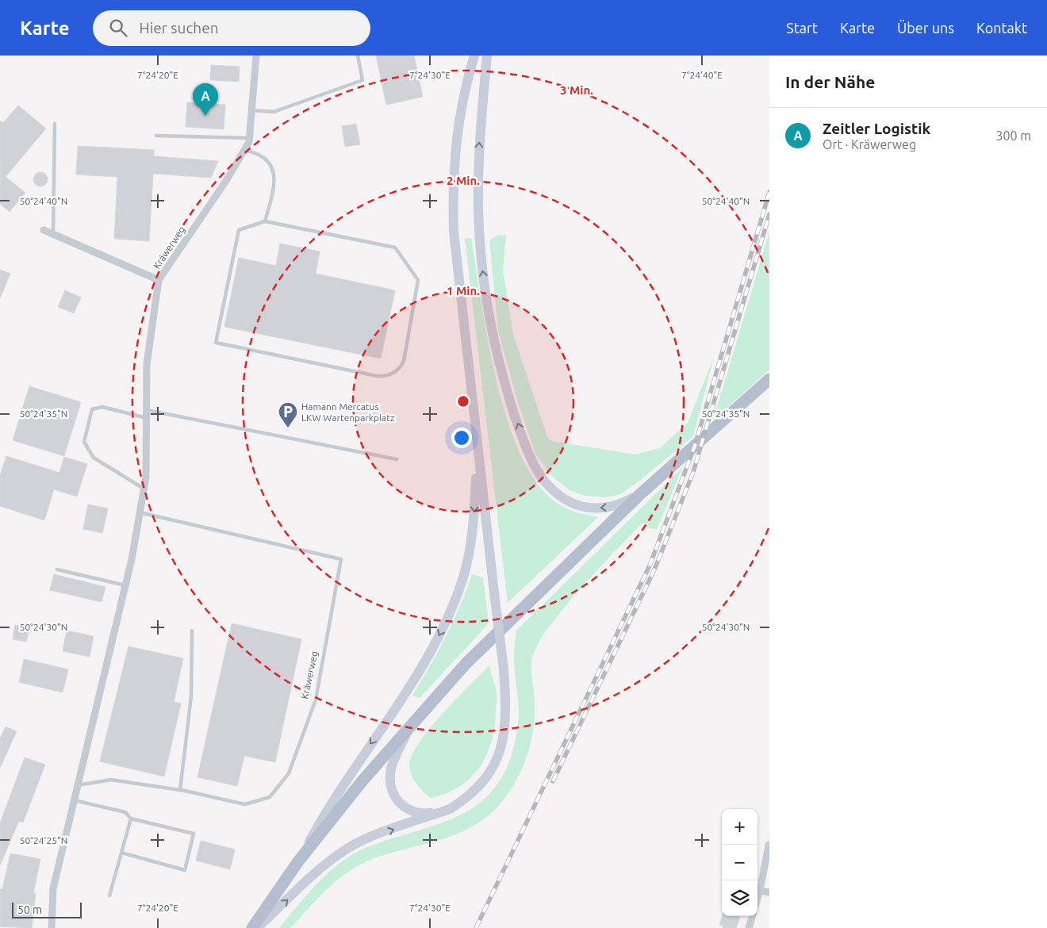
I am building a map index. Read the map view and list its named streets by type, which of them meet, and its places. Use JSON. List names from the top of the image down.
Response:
{
  "streets": {
    "street": ["Kräwerweg"]
  },
  "places": {
    "parking": ["Hamann Mercatus LKW Wartenparkplatz"]
  },
  "scale_bar": "50 m",
  "page": {
    "header": "Karte",
    "search": "Hier suchen",
    "nav": [
      "Start",
      "Karte",
      "Über uns",
      "Kontakt"
    ],
    "heading": "In der Nähe",
    "pins": "A",
    "list": [
      {
        "mark": "A",
        "name": "Zeitler Logistik",
        "note": "Ort · Kräwerweg",
        "value": "300 m"
      }
    ],
    "map_buttons": ["+", "−"],
    "scale": "50 m"
  },
  "coordinates": [
    "7°24'20\"E",
    "7°24'30\"E",
    "7°24'40\"E",
    "50°24'40\"N",
    "50°24'35\"N",
    "50°24'30\"N",
    "50°24'25\"N"
  ],
  "rings": ["3 Min.", "2 Min.", "1 Min."]
}
